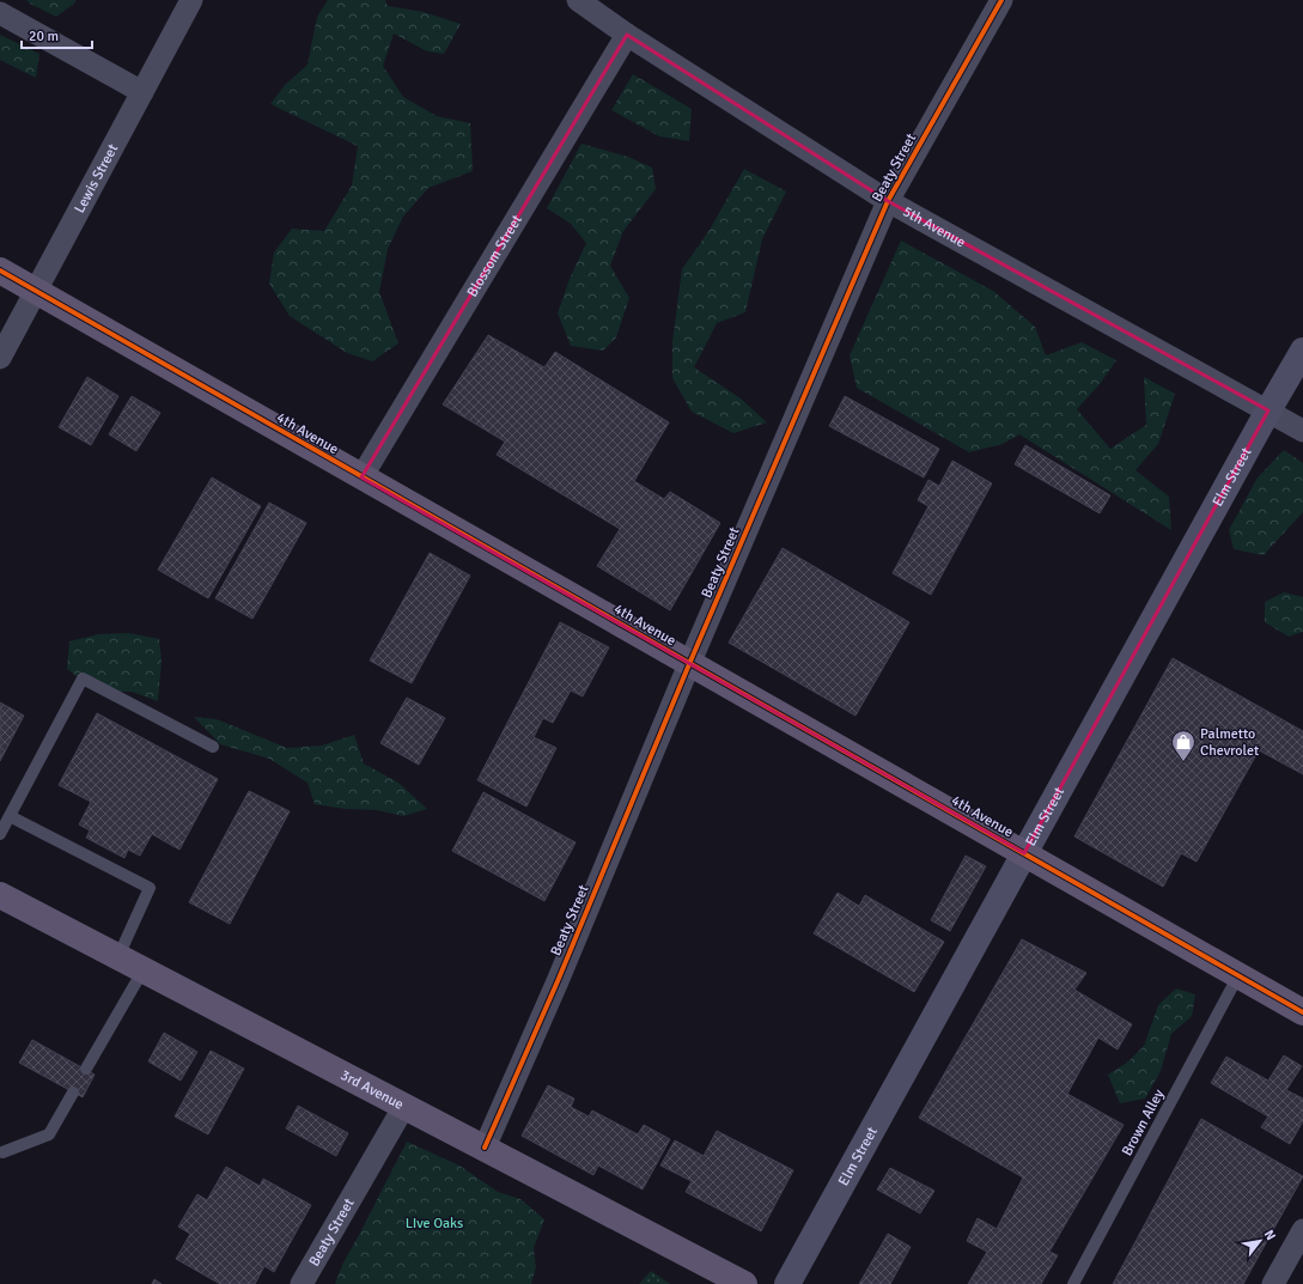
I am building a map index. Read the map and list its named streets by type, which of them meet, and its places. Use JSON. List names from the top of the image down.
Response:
{
  "streets": {
    "main road": ["4th Avenue", "3rd Avenue"],
    "street": [
      "Beaty Street",
      "Lewis Street",
      "5th Avenue",
      "Blossom Street",
      "Elm Street"
    ],
    "lane": ["Brown Alley"]
  },
  "crossings": [
    ["Beaty Street", "5th Avenue"],
    ["Beaty Street", "4th Avenue"],
    ["Beaty Street", "3rd Avenue"],
    ["Lewis Street", "4th Avenue"],
    ["5th Avenue", "Blossom Street"],
    ["5th Avenue", "Elm Street"],
    ["Blossom Street", "4th Avenue"],
    ["4th Avenue", "Elm Street"],
    ["4th Avenue", "Brown Alley"]
  ],
  "parks": ["LIve Oaks"],
  "places": {
    "shop": ["Palmetto Chevrolet"]
  },
  "scale_bar": "20 m",
  "north": "top right"
}
